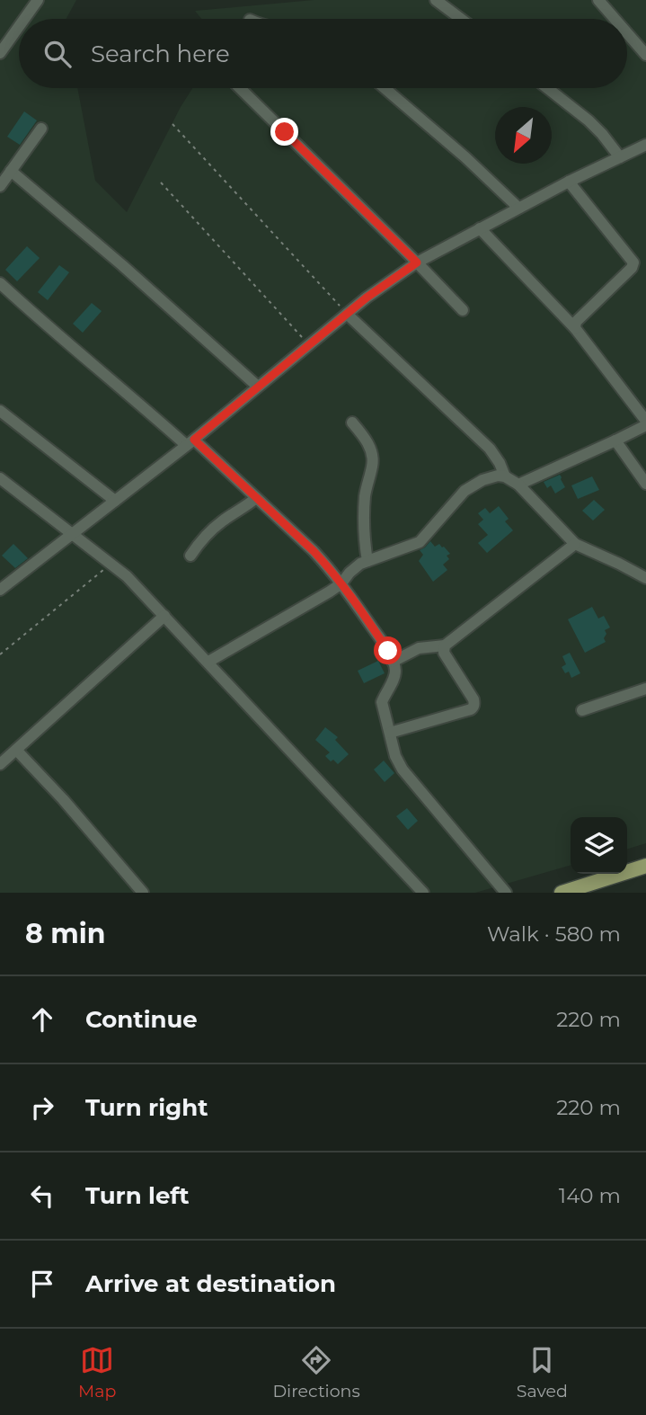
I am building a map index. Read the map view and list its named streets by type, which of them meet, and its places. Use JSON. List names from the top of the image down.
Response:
{
  "north": "bottom left",
  "page": {
    "search": "Search here",
    "heading": ["8 min", "Walk · 580 m"],
    "list": [
      ["Continue", "220 m"],
      ["Turn right", "220 m"],
      ["Turn left", "140 m"],
      "Arrive at destination"
    ],
    "nav": ["Map", "Directions", "Saved"]
  }
}
